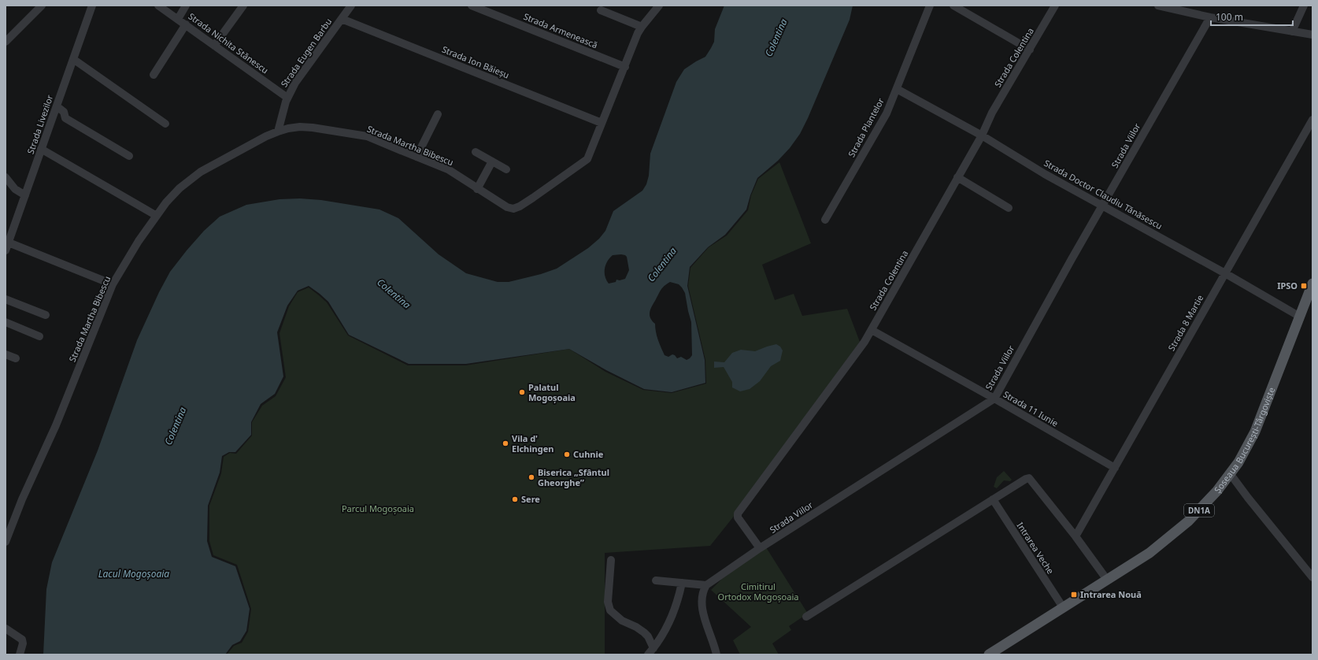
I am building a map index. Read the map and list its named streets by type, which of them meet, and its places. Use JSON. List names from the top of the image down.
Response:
{
  "streets": {
    "main road": ["Șoseaua București-Târgoviște", "DN1A"],
    "street": [
      "Strada Armenească",
      "Strada Nichita Stănescu",
      "Strada Eugen Barbu",
      "Strada Colentina",
      "Strada Ion Băieșu",
      "Strada Livezilor",
      "Strada Plantelor",
      "Strada Martha Bibescu",
      "Strada Viilor",
      "Strada Doctor Claudiu Tănăsescu",
      "Strada 8 Martie",
      "Strada 11 Iunie",
      "Intrarea Veche"
    ]
  },
  "crossings": [
    ["Strada Armenească", "Strada Martha Bibescu"],
    ["Strada Nichita Stănescu", "Strada Eugen Barbu"],
    ["Strada Eugen Barbu", "Strada Ion Băieșu"],
    ["Strada Eugen Barbu", "Strada Martha Bibescu"],
    ["Strada Colentina", "Strada Viilor"],
    ["Strada Colentina", "Strada Doctor Claudiu Tănăsescu"],
    ["Strada Colentina", "Strada 11 Iunie"],
    ["Strada Ion Băieșu", "Strada Martha Bibescu"],
    ["Strada Plantelor", "Strada Doctor Claudiu Tănăsescu"],
    ["Strada Viilor", "Strada Doctor Claudiu Tănăsescu"],
    ["Strada Viilor", "Strada 11 Iunie"],
    ["Strada Doctor Claudiu Tănăsescu", "Strada 8 Martie"],
    ["Strada Doctor Claudiu Tănăsescu", "Șoseaua București-Târgoviște"],
    ["Strada 8 Martie", "Strada 11 Iunie"],
    ["Șoseaua București-Târgoviște", "Intrarea Veche"]
  ],
  "water": ["Colentina", "Lacul Mogoșoaia"],
  "parks": ["Parcul Mogoșoaia", "Cimitirul Ortodox Mogoșoaia"],
  "places": {
    "transit": ["IPSO", "Intrarea Nouă"],
    "other": [
      "Palatul Mogoșoaia",
      "Vila d' Elchingen",
      "Cuhnie",
      "Biserica „Sfântul Gheorghe”",
      "Sere"
    ]
  },
  "scale_bar": "100 m"
}
